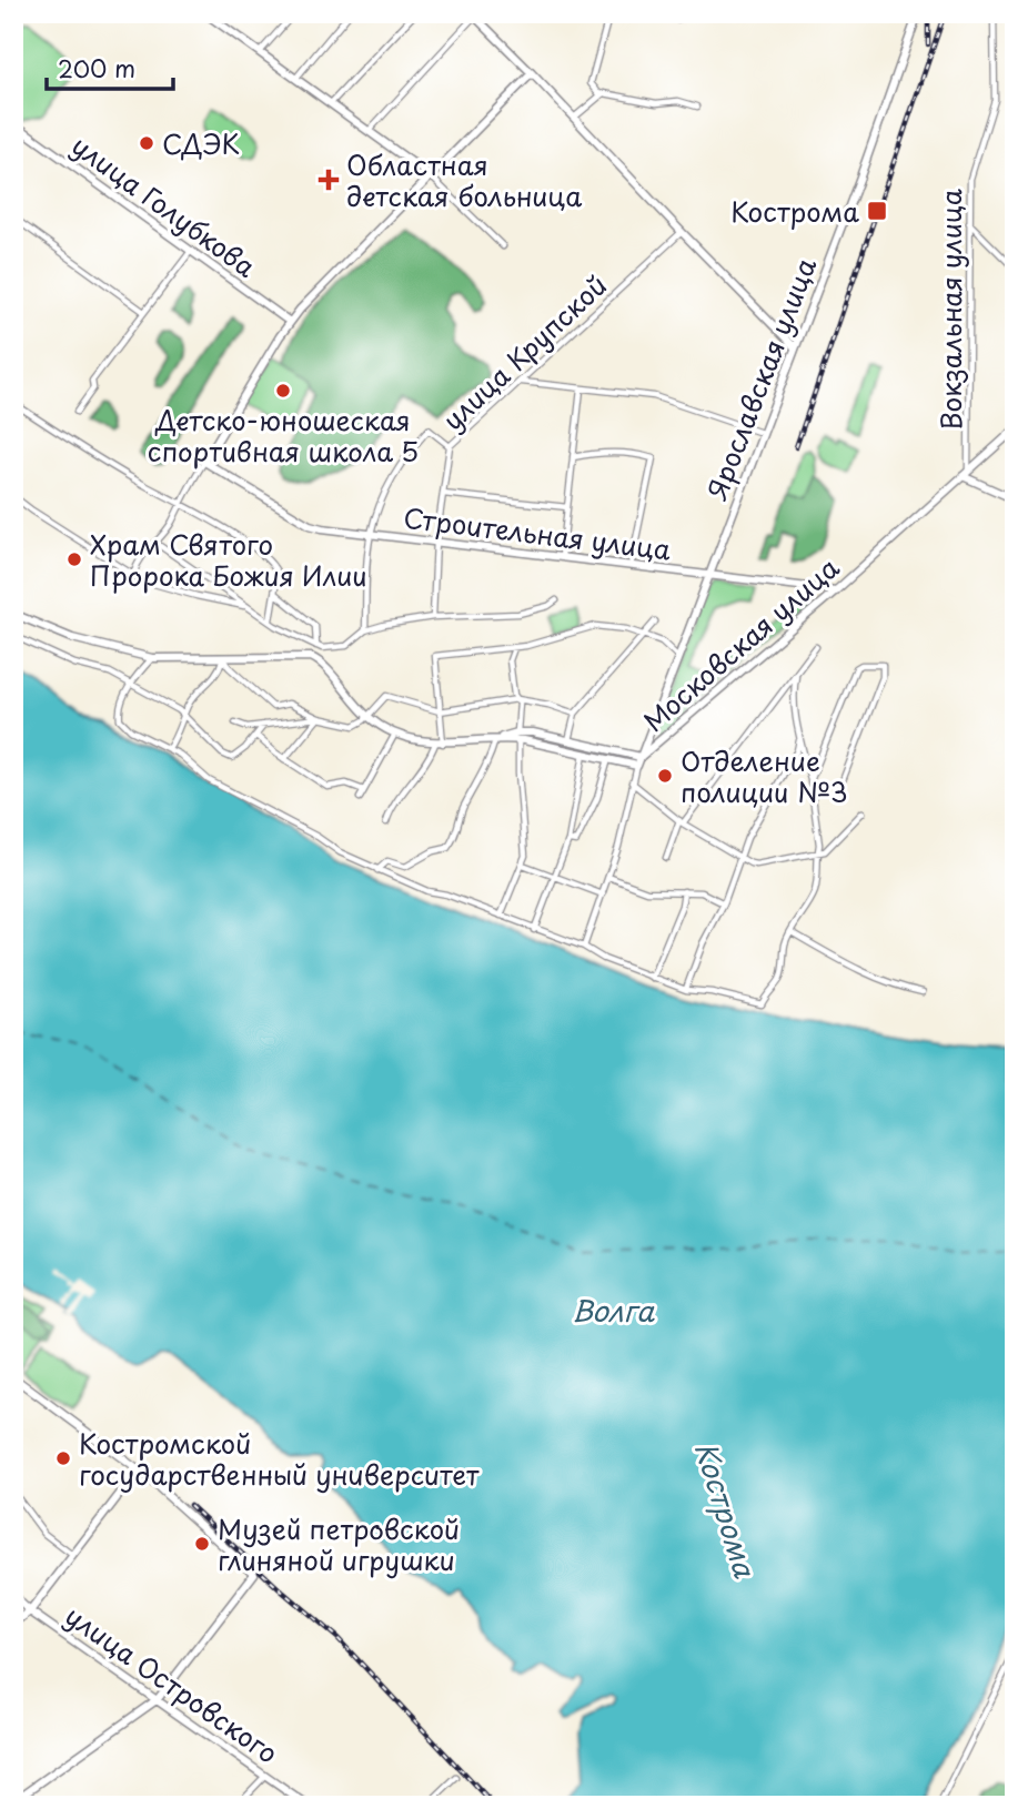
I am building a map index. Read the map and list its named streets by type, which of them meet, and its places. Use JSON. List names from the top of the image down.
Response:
{
  "streets": {
    "street": [
      "улица Голубкова",
      "Вокзальная улица",
      "улица Крупской",
      "Ярославская улица",
      "Строительная улица",
      "Московская улица",
      "улица Островского"
    ]
  },
  "crossings": [
    ["Вокзальная улица", "Московская улица"],
    ["улица Крупской", "Строительная улица"],
    ["Ярославская улица", "Строительная улица"],
    ["Ярославская улица", "Московская улица"],
    ["Строительная улица", "Московская улица"]
  ],
  "water": ["Волга", "Кострома"],
  "places": {
    "other": [
      "СДЭК",
      "Детско-юношеская спортивная школа 5",
      "Храм Святого Пророка Божия Илии",
      "Отделение полиции №3",
      "Костромской государственный университет",
      "Музей петровской глиняной игрушки"
    ],
    "health": ["Областная детская больница"],
    "transit": ["Кострома"]
  },
  "scale_bar": "200 m"
}
